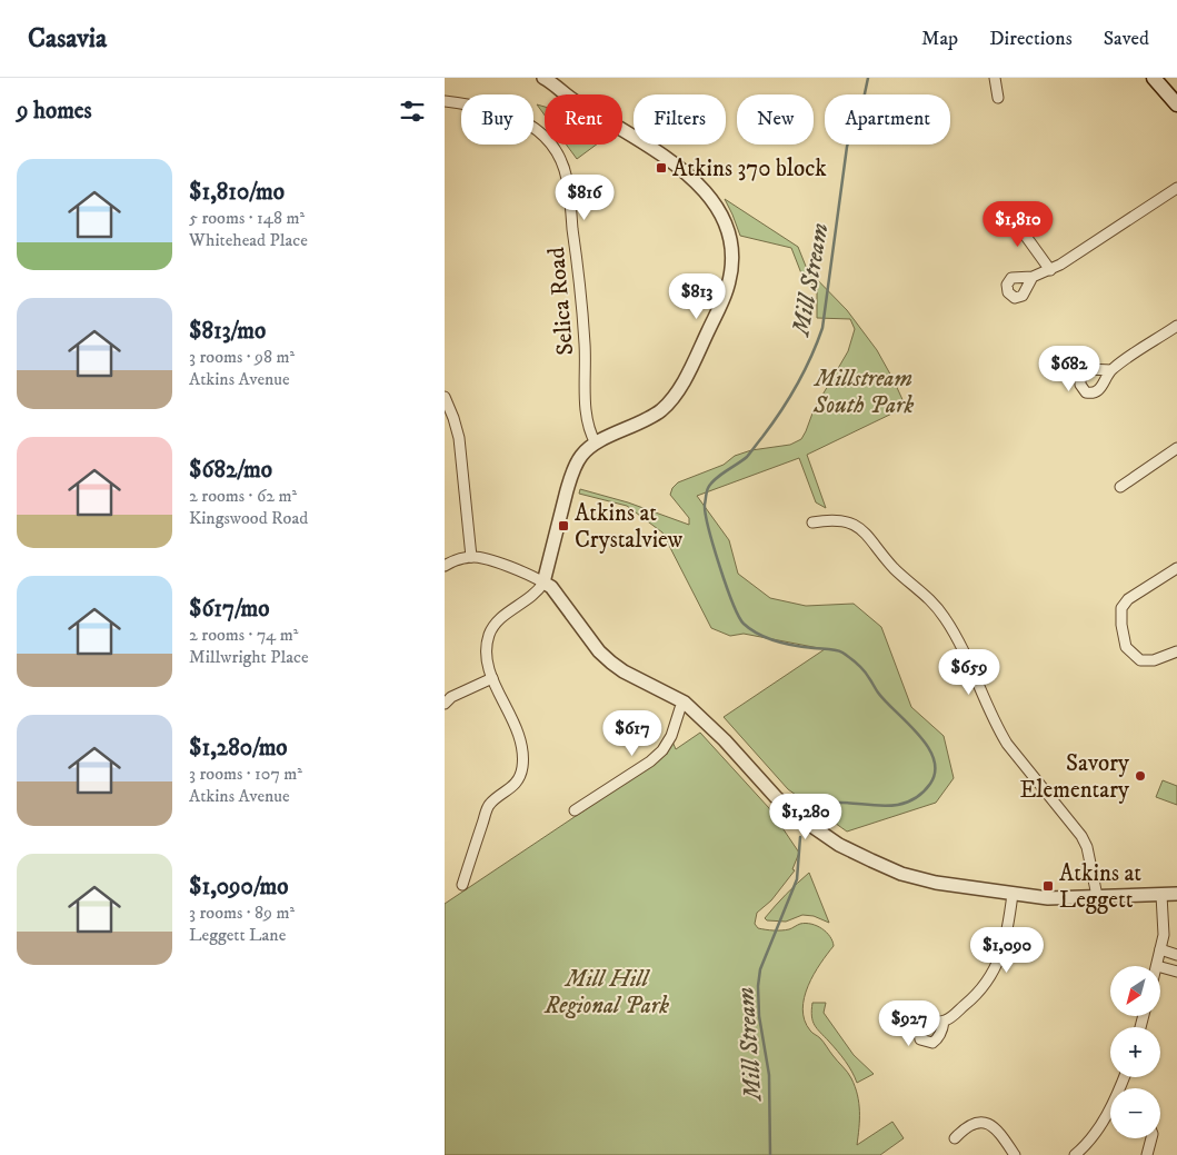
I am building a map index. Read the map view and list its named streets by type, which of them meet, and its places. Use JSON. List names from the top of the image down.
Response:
{
  "streets": {
    "street": ["Selica Road"]
  },
  "water": ["Mill Stream"],
  "parks": ["Millstream South Park", "Mill Hill Regional Park"],
  "places": {
    "transit": ["Atkins 370 block", "Atkins at Crystalview", "Atkins at Leggett"],
    "other": ["Savory Elementary"]
  },
  "north": "bottom left",
  "page": {
    "header": "Casavia",
    "nav": ["Map", "Directions", "Saved"],
    "heading": "9 homes",
    "chip": [
      "Buy",
      "Rent",
      "Filters",
      "New",
      "Apartment"
    ],
    "list": [
      {
        "name": "$1,810/mo",
        "note": "5 rooms · 148 m² · Whitehead Place"
      },
      {
        "name": "$813/mo",
        "note": "3 rooms · 98 m² · Atkins Avenue"
      },
      {
        "name": "$682/mo",
        "note": "2 rooms · 62 m² · Kingswood Road"
      },
      {
        "name": "$617/mo",
        "note": "2 rooms · 74 m² · Millwright Place"
      },
      {
        "name": "$1,280/mo",
        "note": "3 rooms · 107 m² · Atkins Avenue"
      },
      {
        "name": "$1,090/mo",
        "note": "3 rooms · 89 m² · Leggett Lane"
      }
    ],
    "price": [
      "$816",
      "$1,810",
      "$813",
      "$682",
      "$659",
      "$617",
      "$1,280",
      "$1,090",
      "$927"
    ],
    "map_buttons": ["+", "−"]
  }
}
